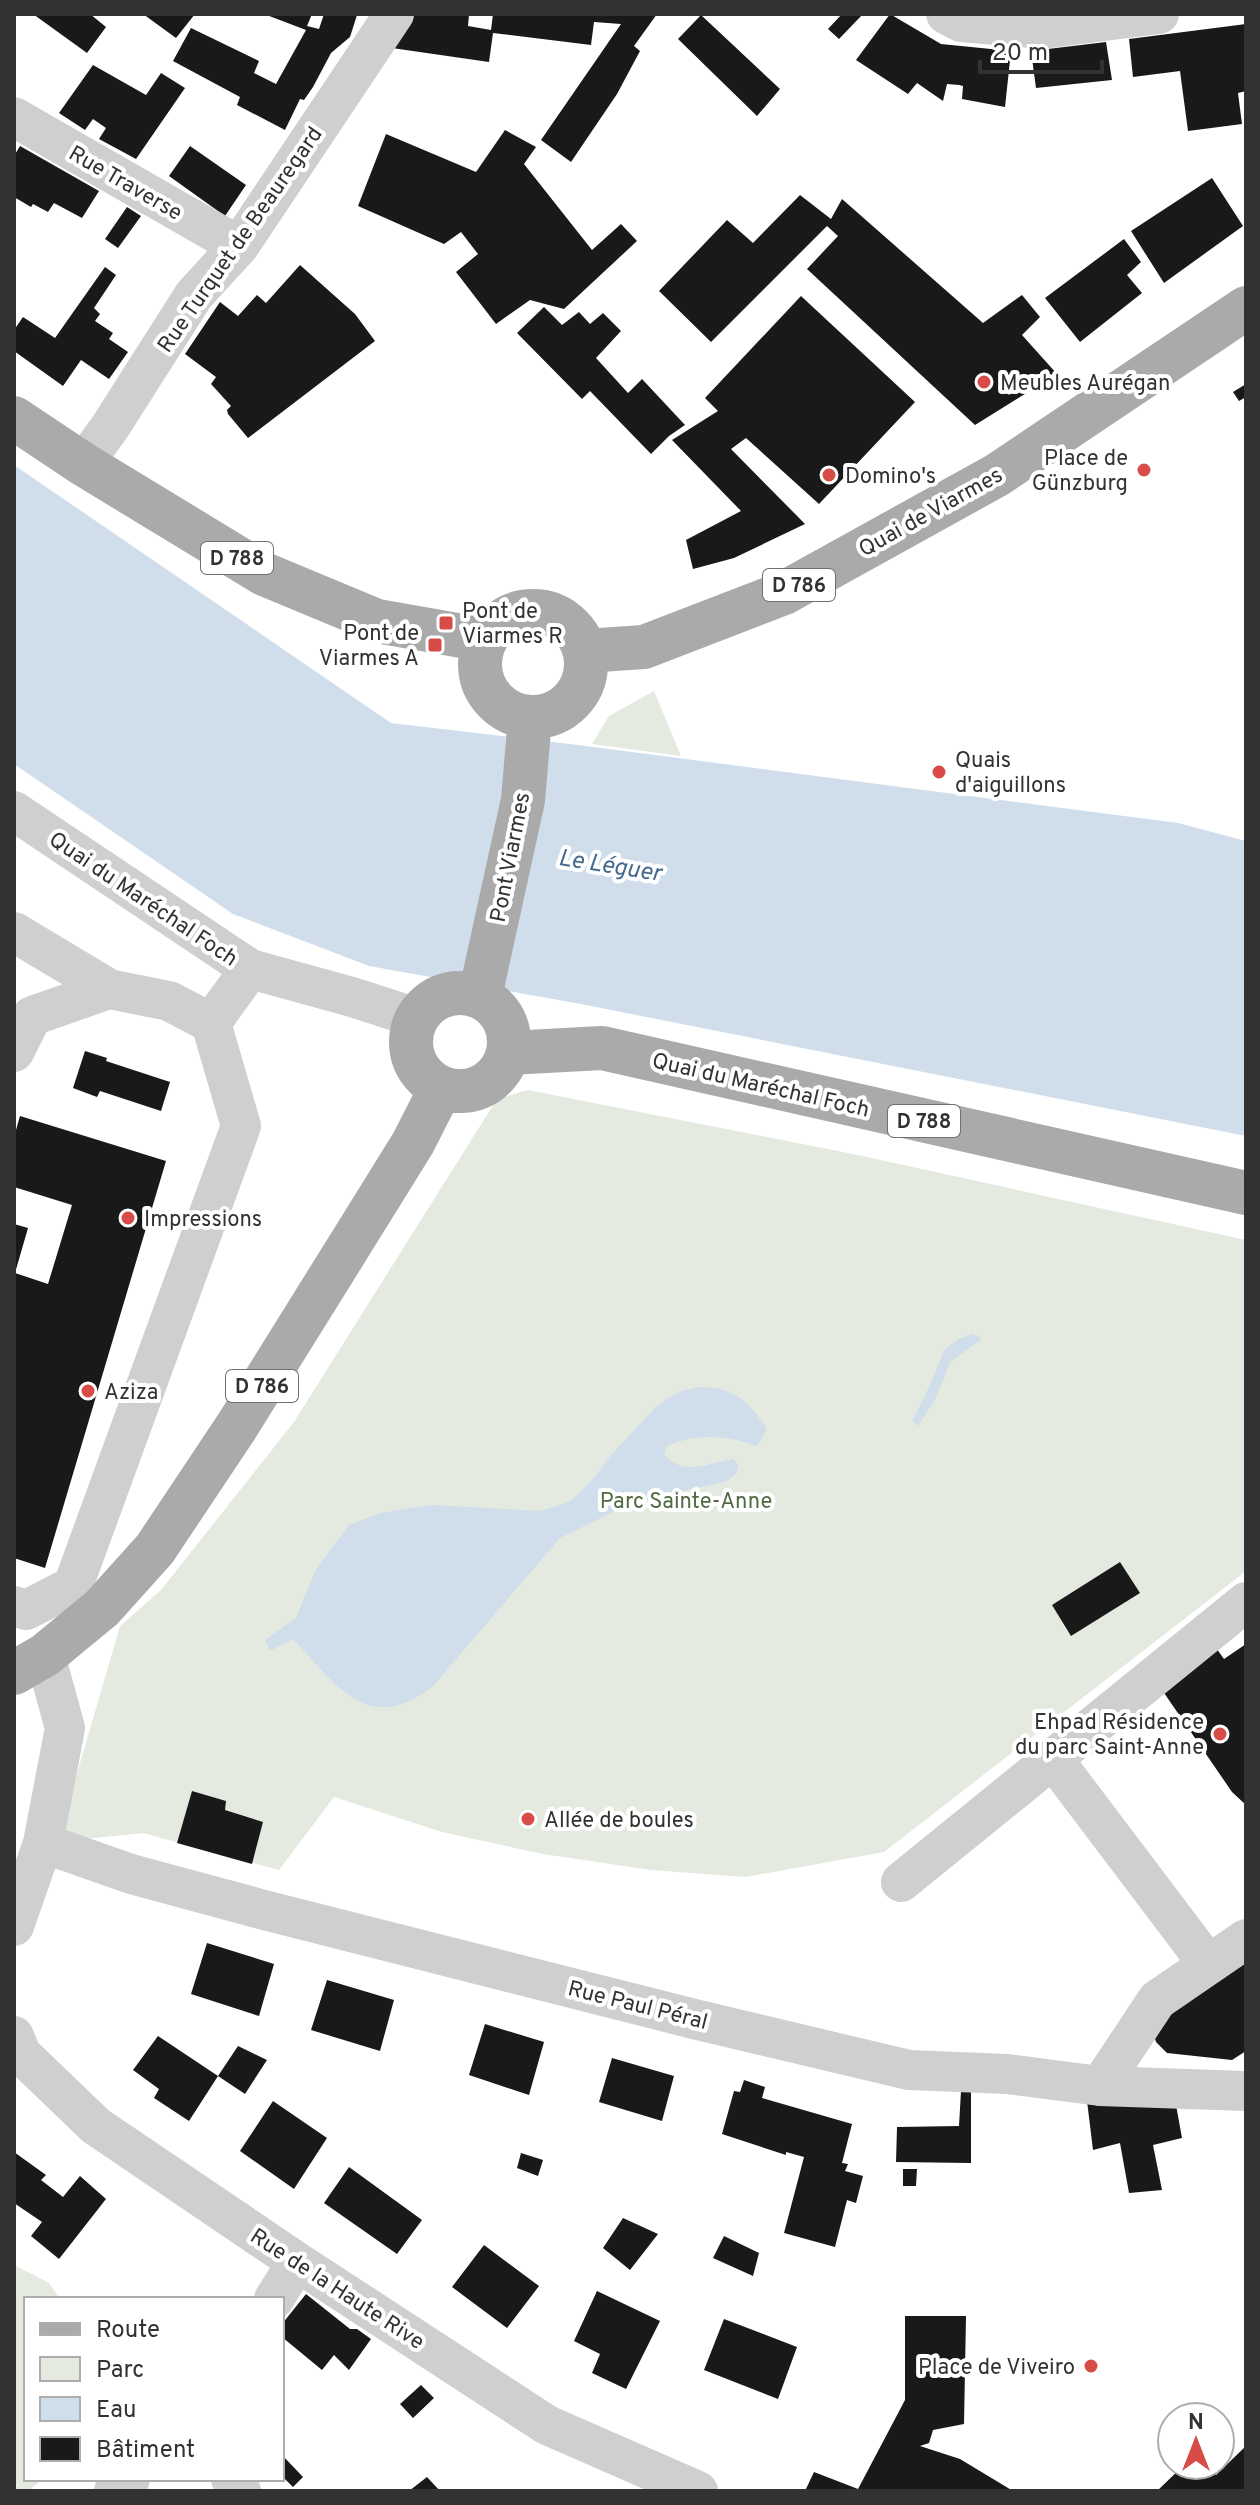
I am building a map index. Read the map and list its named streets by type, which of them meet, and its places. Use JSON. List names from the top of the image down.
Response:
{
  "streets": {
    "main road": [
      "Quai de Viarmes",
      "D 788",
      "D 786",
      "Pont Viarmes",
      "Quai du Maréchal Foch"
    ],
    "street": [
      "Rue Traverse",
      "Rue Turquet de Beauregard",
      "Rue Paul Péral",
      "Rue de la Haute Rive"
    ]
  },
  "crossings": [
    ["Rue Traverse", "Rue Turquet de Beauregard"],
    ["Rue Turquet de Beauregard", "D 788"],
    ["Quai de Viarmes", "D 788"],
    ["Quai de Viarmes", "Pont Viarmes"],
    ["D 788", "Pont Viarmes"],
    ["D 786", "Pont Viarmes"],
    ["D 786", "Quai du Maréchal Foch"],
    ["Pont Viarmes", "Quai du Maréchal Foch"]
  ],
  "water": ["Le Léguer"],
  "parks": ["Parc Sainte-Anne"],
  "places": {
    "other": [
      "Meubles Aurégan",
      "Place de Günzburg",
      "Domino's",
      "Quais d'aiguillons",
      "Impressions",
      "Aziza",
      "Ehpad Résidence du parc Saint-Anne",
      "Allée de boules",
      "Place de Viveiro"
    ],
    "transit": ["Pont de Viarmes R", "Pont de Viarmes A"]
  },
  "legend": [
    "Route",
    "Parc",
    "Eau",
    "Bâtiment"
  ],
  "scale_bar": "20 m",
  "north": "top"
}
